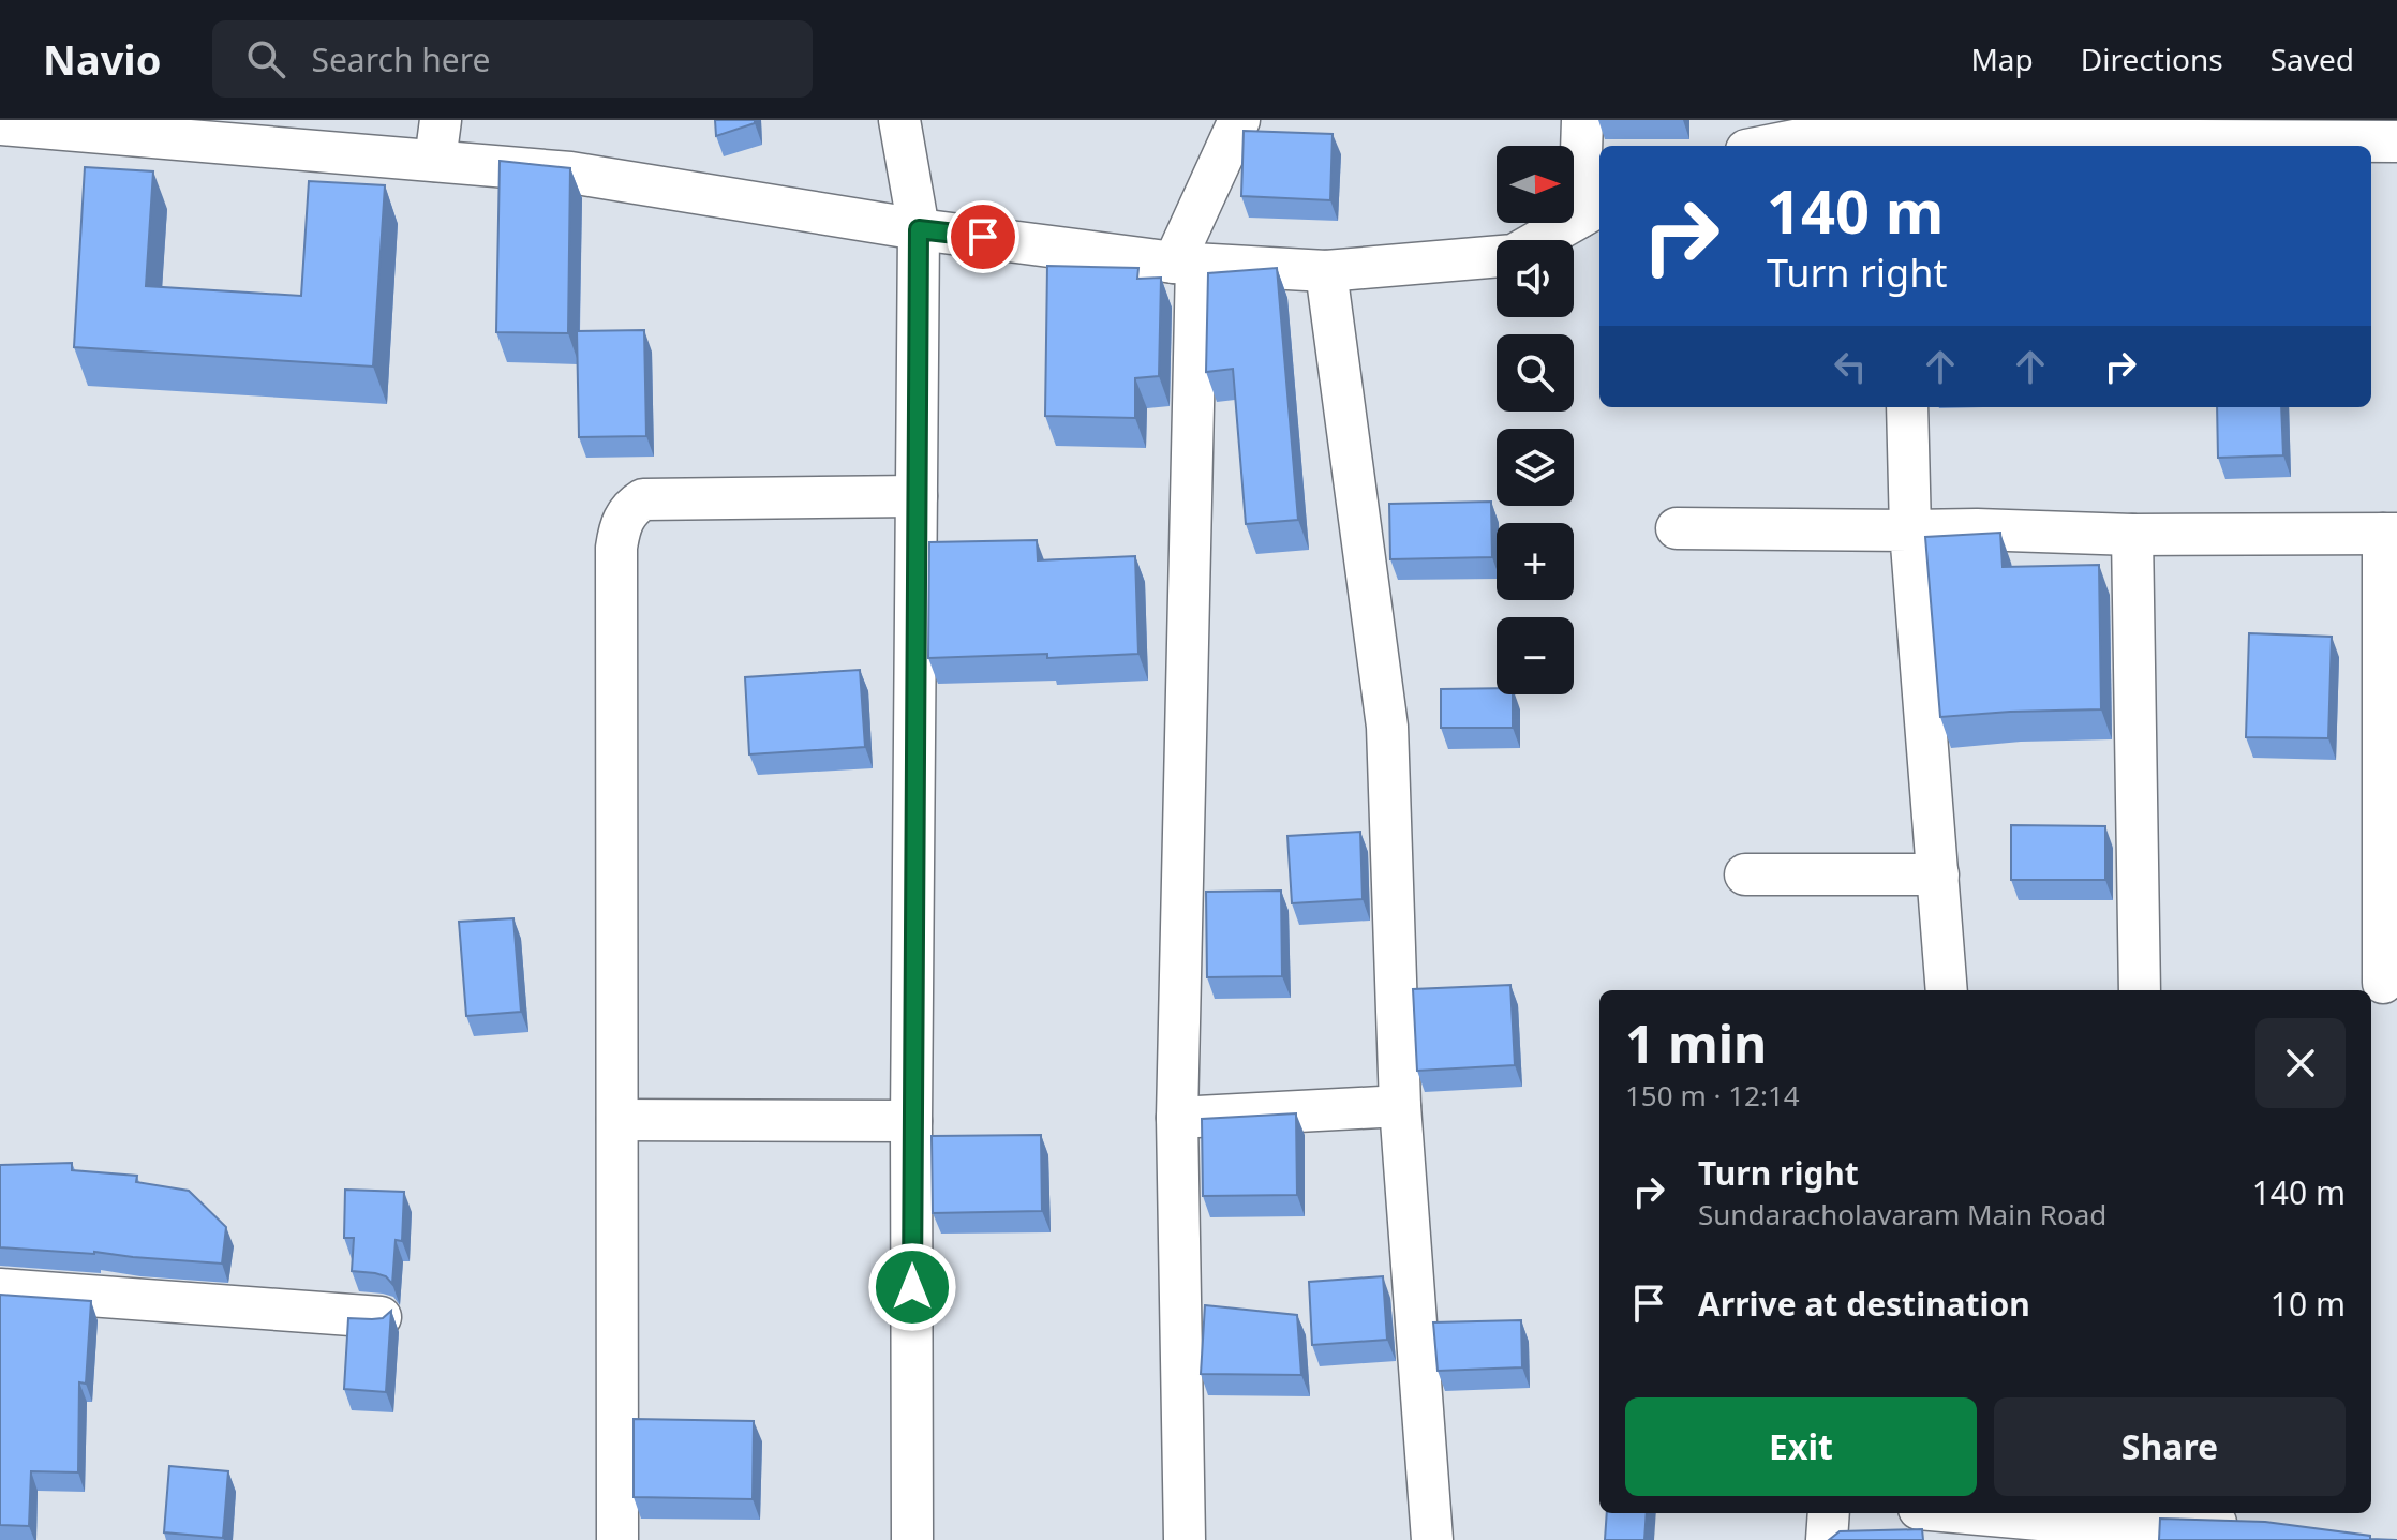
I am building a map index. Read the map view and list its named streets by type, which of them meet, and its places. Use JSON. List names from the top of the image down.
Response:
{
  "north": "right",
  "page": {
    "header": "Navio",
    "search": "Search here",
    "nav": ["Map", "Directions", "Saved"],
    "map_buttons": ["+", "−"],
    "turn": ["140 m", "Turn right"],
    "heading": ["1 min", "150 m · 12:14"],
    "list": [
      {
        "name": "Turn right",
        "note": "Sundaracholavaram Main Road",
        "value": "140 m"
      },
      {
        "name": "Arrive at destination",
        "value": "10 m"
      }
    ],
    "buttons": ["Exit", "Share"]
  }
}
